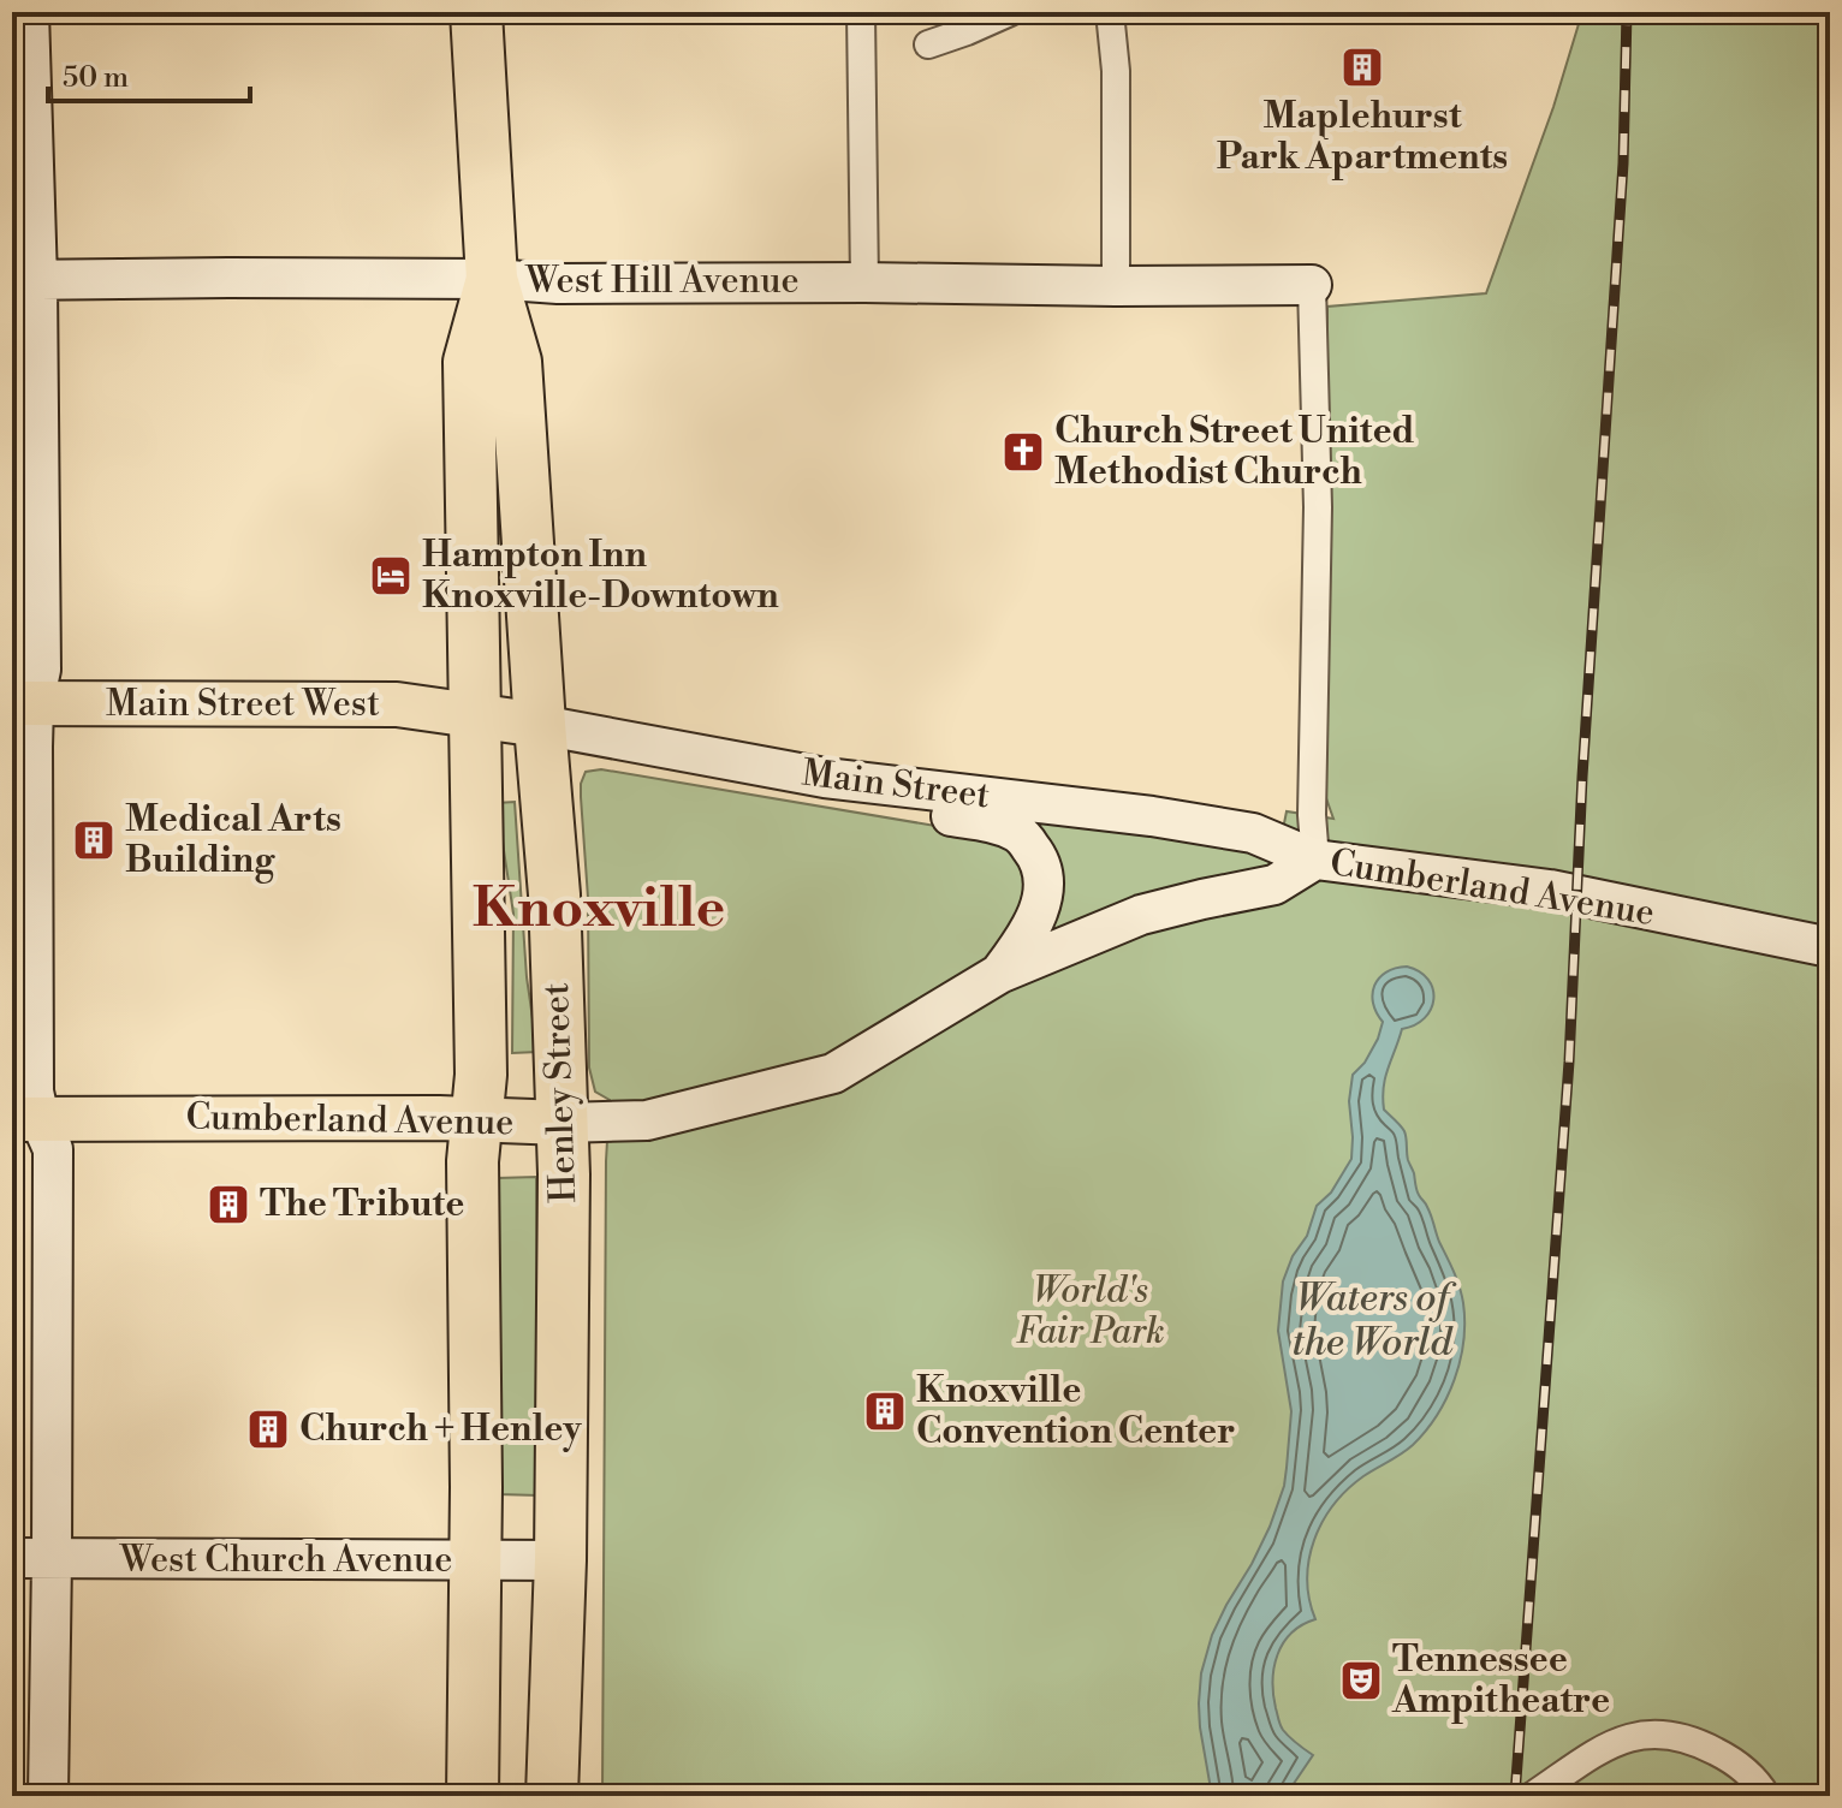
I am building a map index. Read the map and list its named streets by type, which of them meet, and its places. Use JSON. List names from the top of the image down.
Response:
{
  "streets": {
    "highway": ["Henley Street"],
    "main road": ["Main Street West", "Main Street", "Cumberland Avenue"],
    "street": ["West Hill Avenue", "West Church Avenue"]
  },
  "crossings": [
    ["West Hill Avenue", "Henley Street"],
    ["Main Street West", "Main Street"],
    ["Main Street West", "Henley Street"],
    ["Main Street", "Cumberland Avenue"],
    ["Main Street", "Henley Street"],
    ["Cumberland Avenue", "Henley Street"],
    ["Henley Street", "West Church Avenue"]
  ],
  "districts": ["Knoxville"],
  "water": ["Waters of the World"],
  "parks": ["World's Fair Park"],
  "places": {
    "building": [
      "Maplehurst Park Apartments",
      "Medical Arts Building",
      "The Tribute",
      "Knoxville Convention Center",
      "Church + Henley"
    ],
    "church": ["Church Street United Methodist Church"],
    "hotel": ["Hampton Inn Knoxville-Downtown"],
    "theatre": ["Tennessee Ampitheatre"]
  },
  "scale_bar": "50 m"
}
